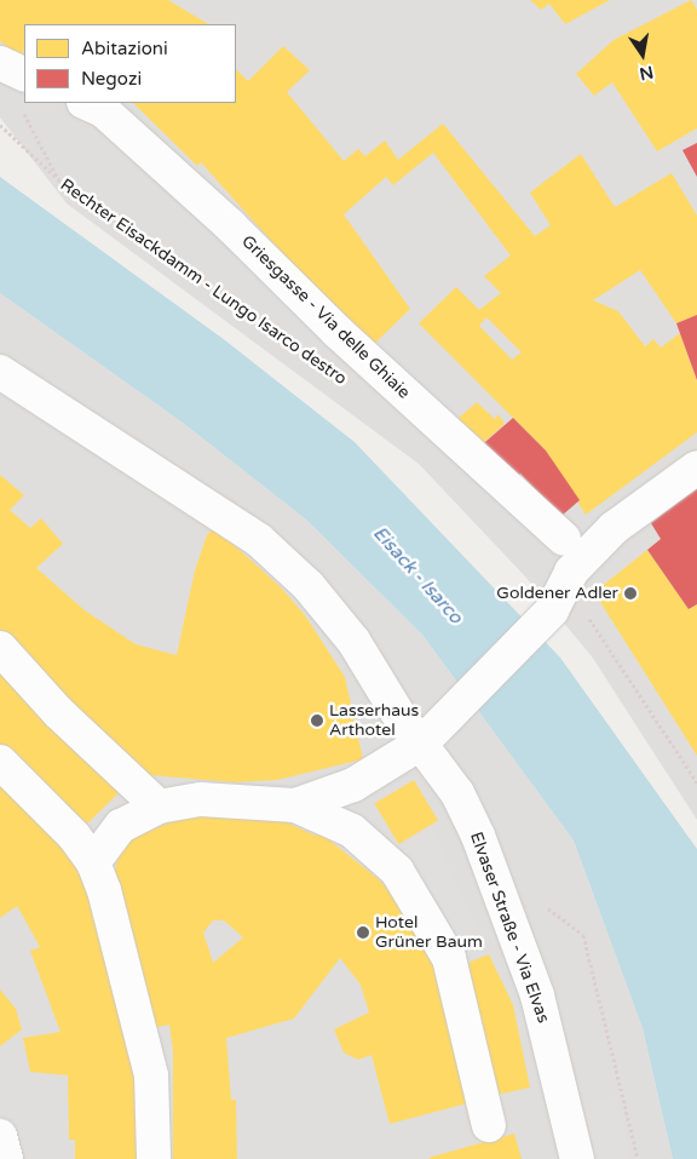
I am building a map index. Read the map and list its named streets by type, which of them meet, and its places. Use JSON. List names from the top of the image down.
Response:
{
  "streets": {
    "street": ["Griesgasse - Via delle Ghiaie", "Elvaser Straße - Via Elvas"],
    "path": ["Rechter Eisackdamm - Lungo Isarco destro"]
  },
  "water": ["Eisack - Isarco"],
  "places": ["Goldener Adler", "Lasserhaus Arthotel", "Hotel Grüner Baum"],
  "legend": ["Abitazioni", "Negozi"],
  "north": "bottom"
}
